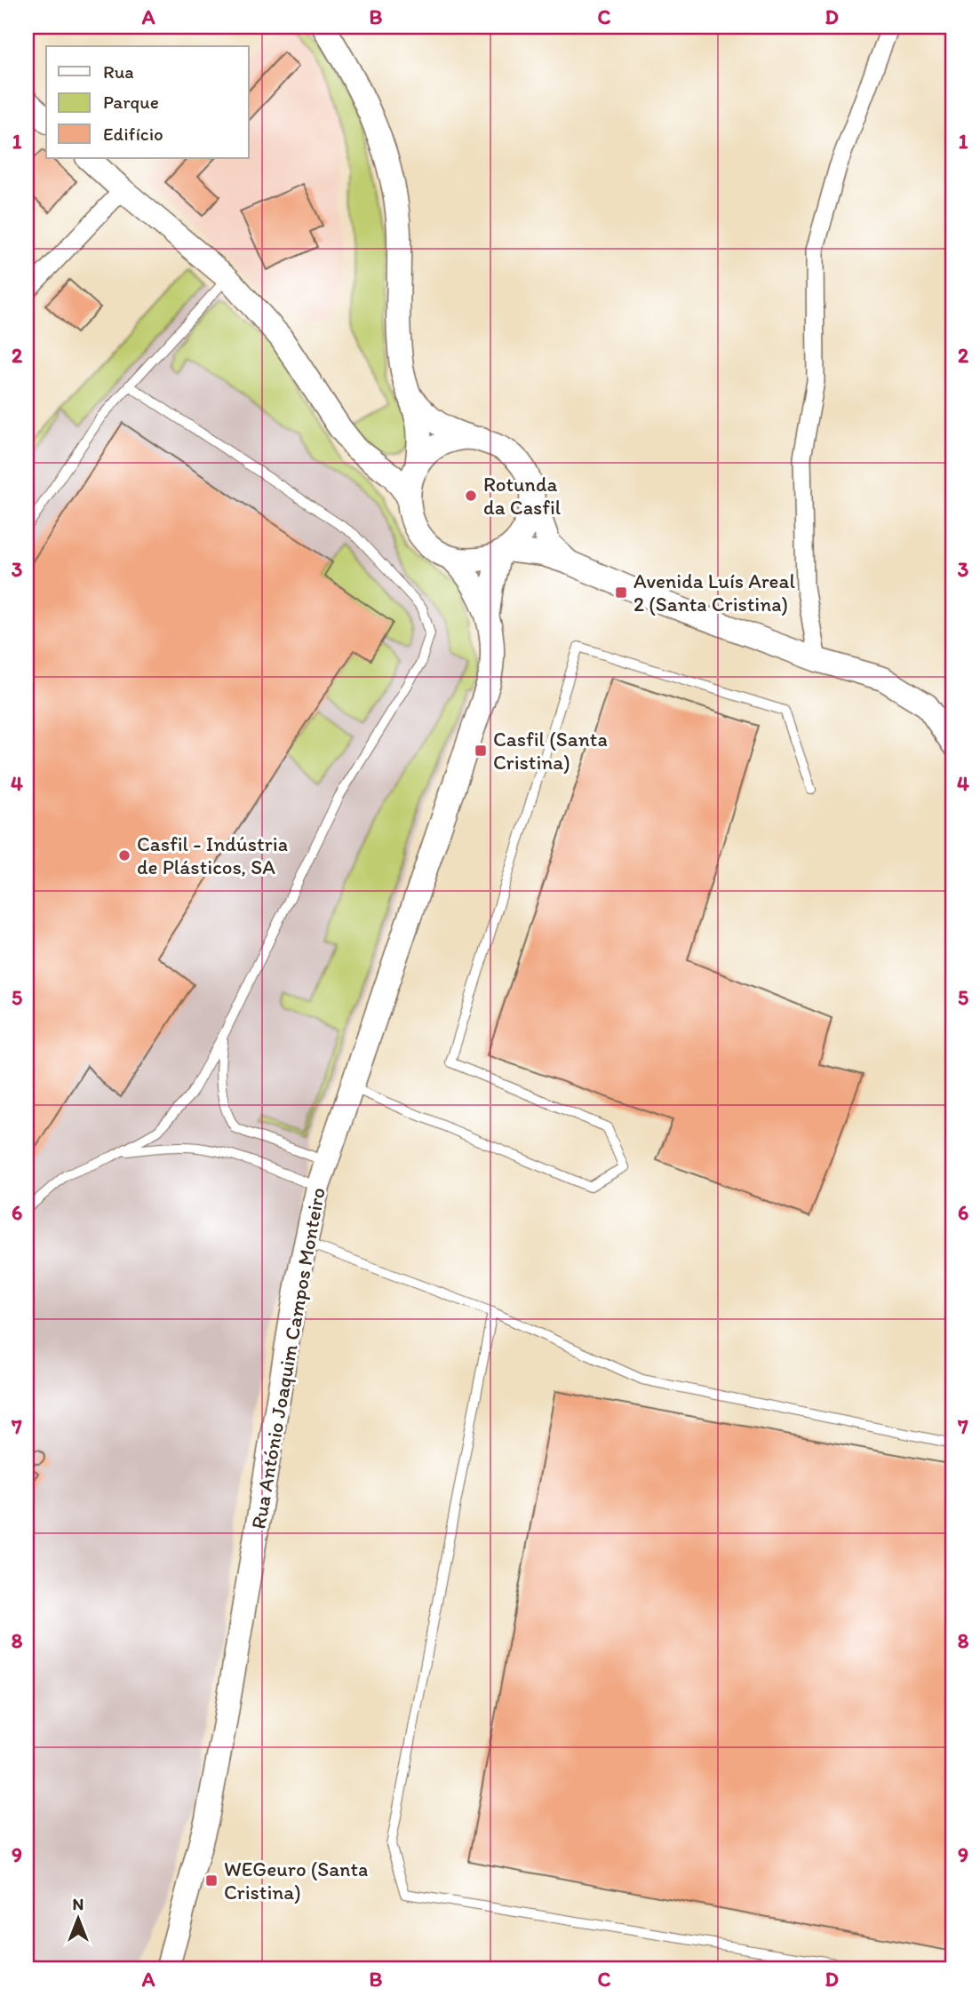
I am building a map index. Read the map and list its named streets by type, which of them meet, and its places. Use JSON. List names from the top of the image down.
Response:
{
  "streets": {
    "street": ["Rua António Joaquim Campos Monteiro"]
  },
  "places": {
    "other": ["Rotunda da Casfil", "Casfil - Indústria de Plásticos, SA"],
    "transit": ["Avenida Luís Areal 2 (Santa Cristina)", "Casfil (Santa Cristina)", "WEGeuro (Santa Cristina)"]
  },
  "legend": ["Rua", "Parque", "Edifício"],
  "north": "top",
  "grid": {
    "columns": [
      "A",
      "B",
      "C",
      "D"
    ],
    "rows": [
      "1",
      "2",
      "3",
      "4",
      "5",
      "6",
      "7",
      "8",
      "9"
    ]
  }
}
